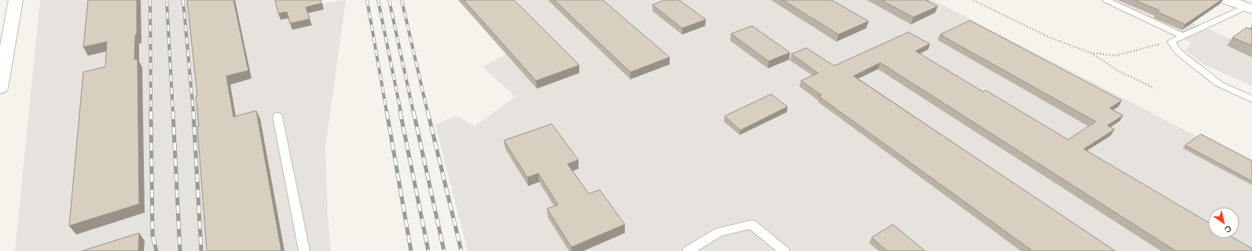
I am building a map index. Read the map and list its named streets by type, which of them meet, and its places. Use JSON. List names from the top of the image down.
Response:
{
  "north": "bottom right"
}
